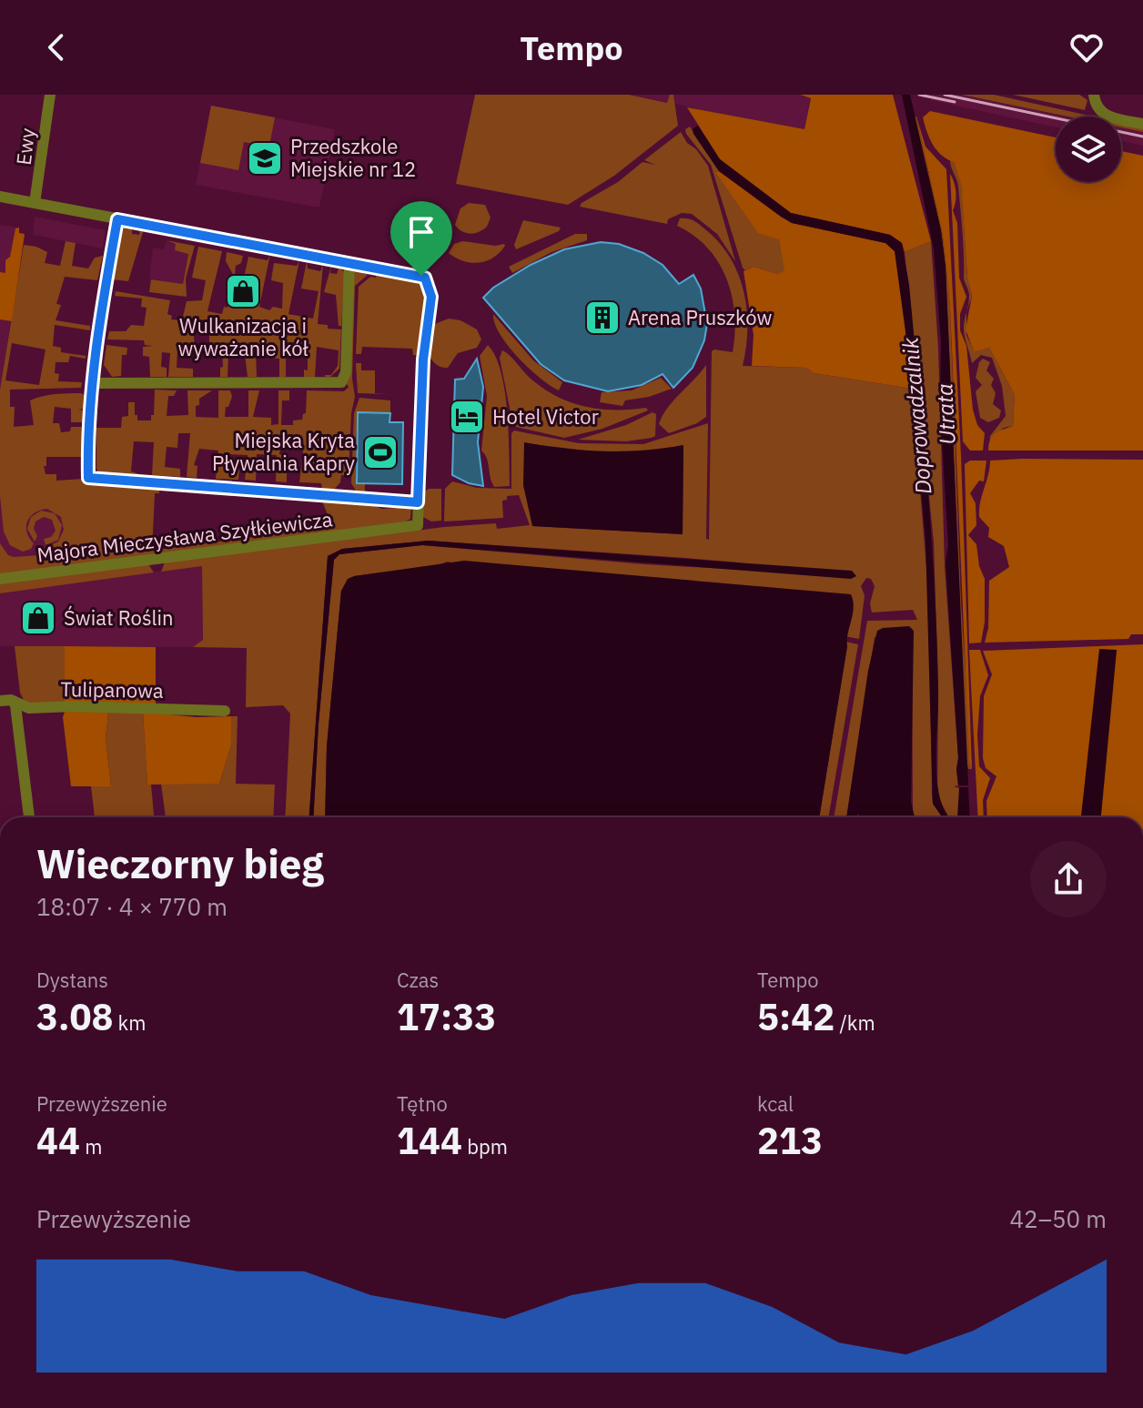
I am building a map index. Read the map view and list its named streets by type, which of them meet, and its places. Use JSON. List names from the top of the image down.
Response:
{
  "streets": {
    "street": ["Ewy", "Majora Mieczysława Szyłkiewicza", "Tulipanowa"]
  },
  "water": ["Utrata", "Doprowadzalnik"],
  "places": {
    "school or university": ["Przedszkole Miejskie nr 12"],
    "shop": ["Wulkanizacja i wyważanie kół", "Świat Roślin"],
    "building": ["Arena Pruszków"],
    "hotel": ["Hotel Victor"],
    "sports": ["Miejska Kryta Pływalnia Kapry"]
  },
  "page": {
    "header": "Tempo",
    "heading": ["Wieczorny bieg", "18:07 · 4 × 770 m"],
    "stats": [
      ["Dystans", "3.08 km"],
      ["Czas", "17:33"],
      ["Tempo", "5:42 /km"],
      ["Przewyższenie", "44 m"],
      ["Tętno", "144 bpm"],
      ["kcal", "213"]
    ],
    "chart": ["Przewyższenie", "42–50 m"]
  }
}
